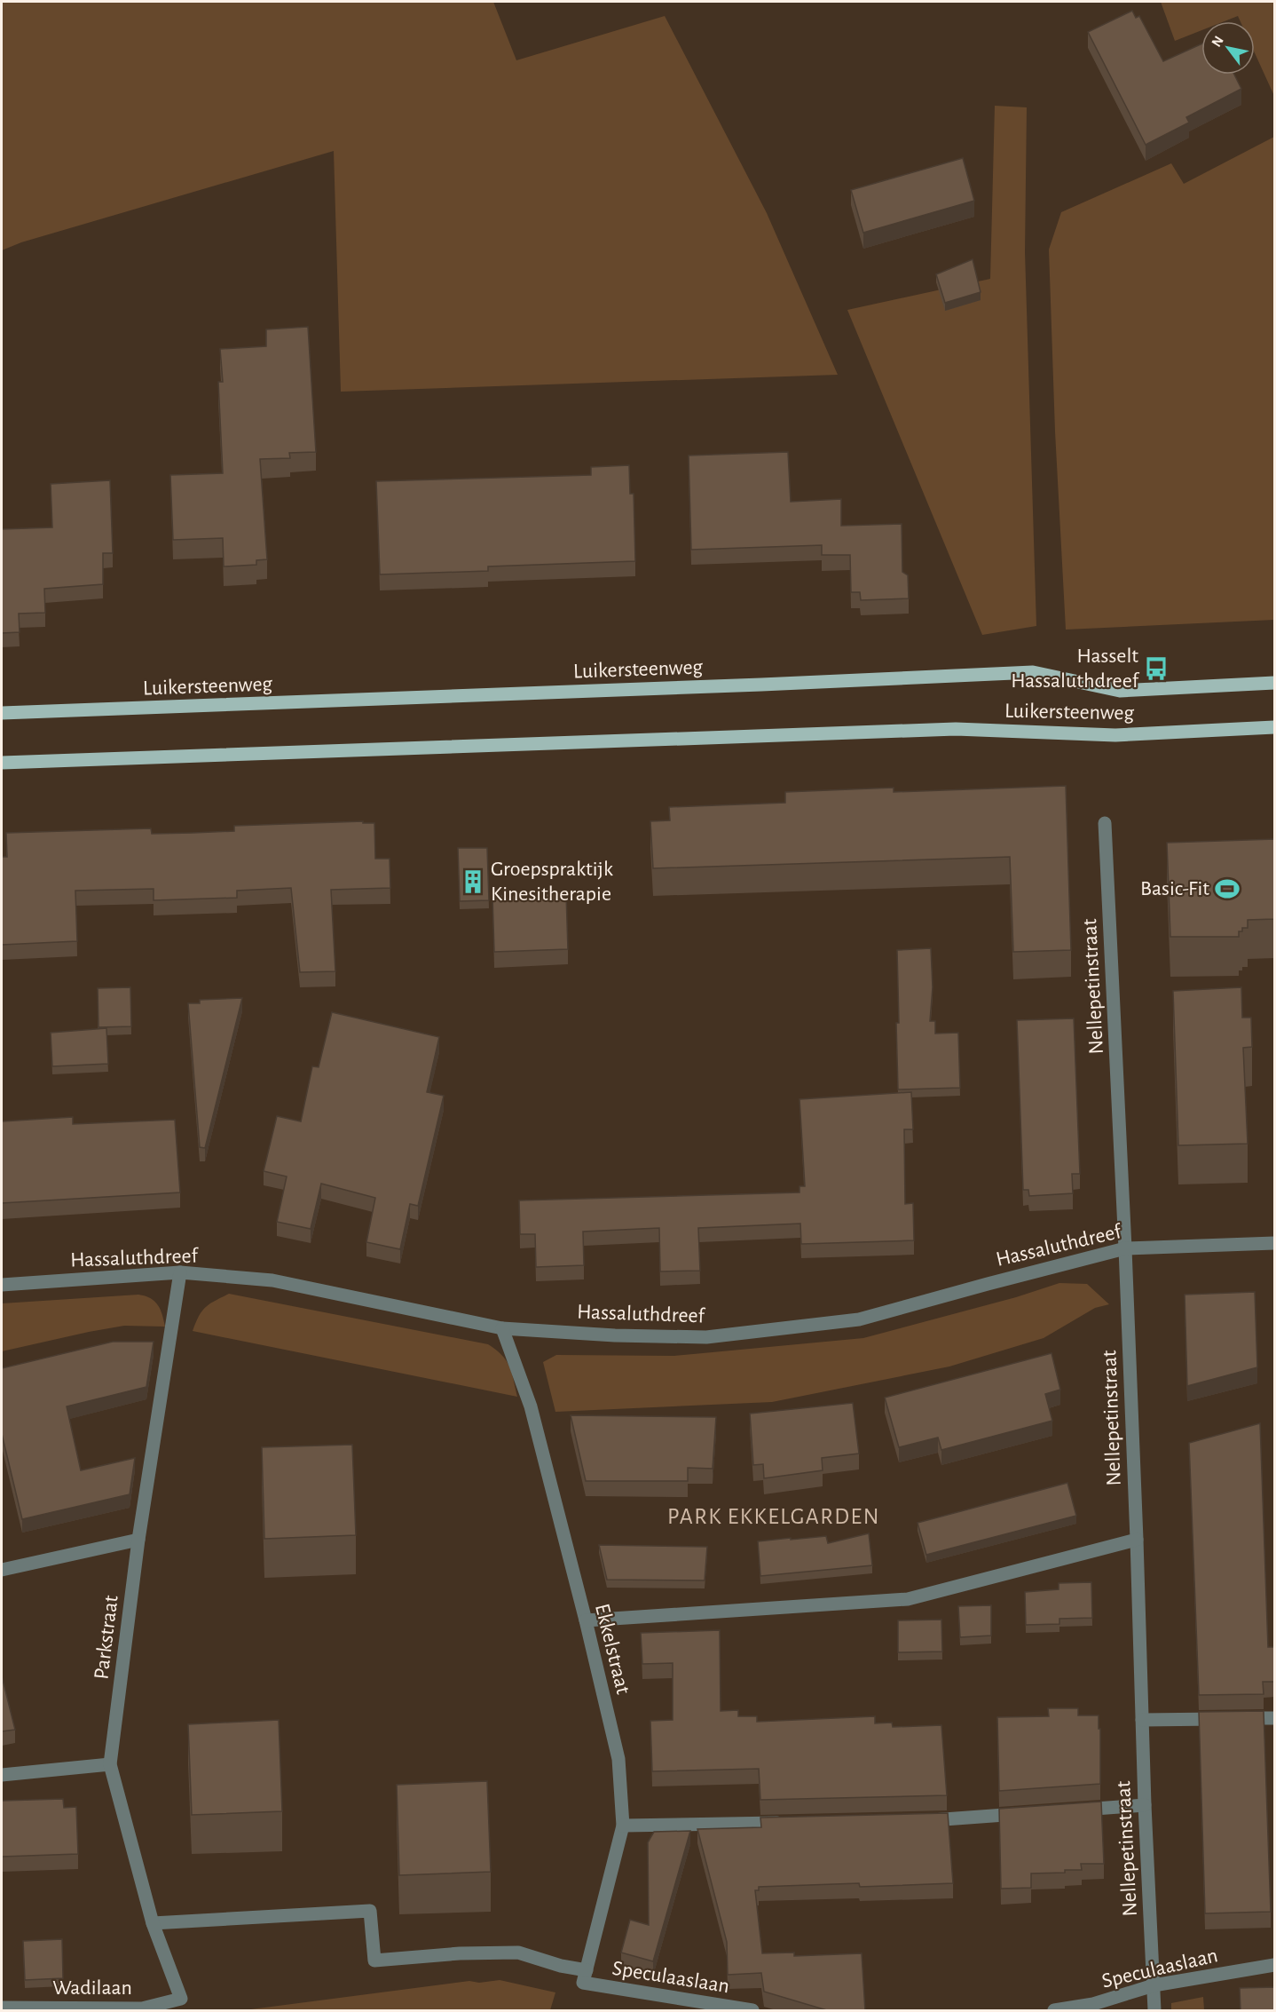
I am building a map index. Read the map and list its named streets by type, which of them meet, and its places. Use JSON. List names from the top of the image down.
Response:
{
  "streets": {
    "main road": ["Luikersteenweg"],
    "street": [
      "Nellepetinstraat",
      "Hassaluthdreef",
      "Parkstraat",
      "Ekkelstraat",
      "Speculaaslaan",
      "Wadilaan"
    ]
  },
  "crossings": [
    ["Nellepetinstraat", "Hassaluthdreef"],
    ["Nellepetinstraat", "Speculaaslaan"],
    ["Hassaluthdreef", "Parkstraat"],
    ["Hassaluthdreef", "Ekkelstraat"],
    ["Parkstraat", "Speculaaslaan"],
    ["Parkstraat", "Wadilaan"],
    ["Ekkelstraat", "Speculaaslaan"]
  ],
  "districts": ["PARK EKKELGARDEN"],
  "places": {
    "bus stop": ["Hasselt Hassaluthdreef"],
    "building": ["Groepspraktijk Kinesitherapie"],
    "sports": ["Basic-Fit"]
  },
  "north": "top left"
}
